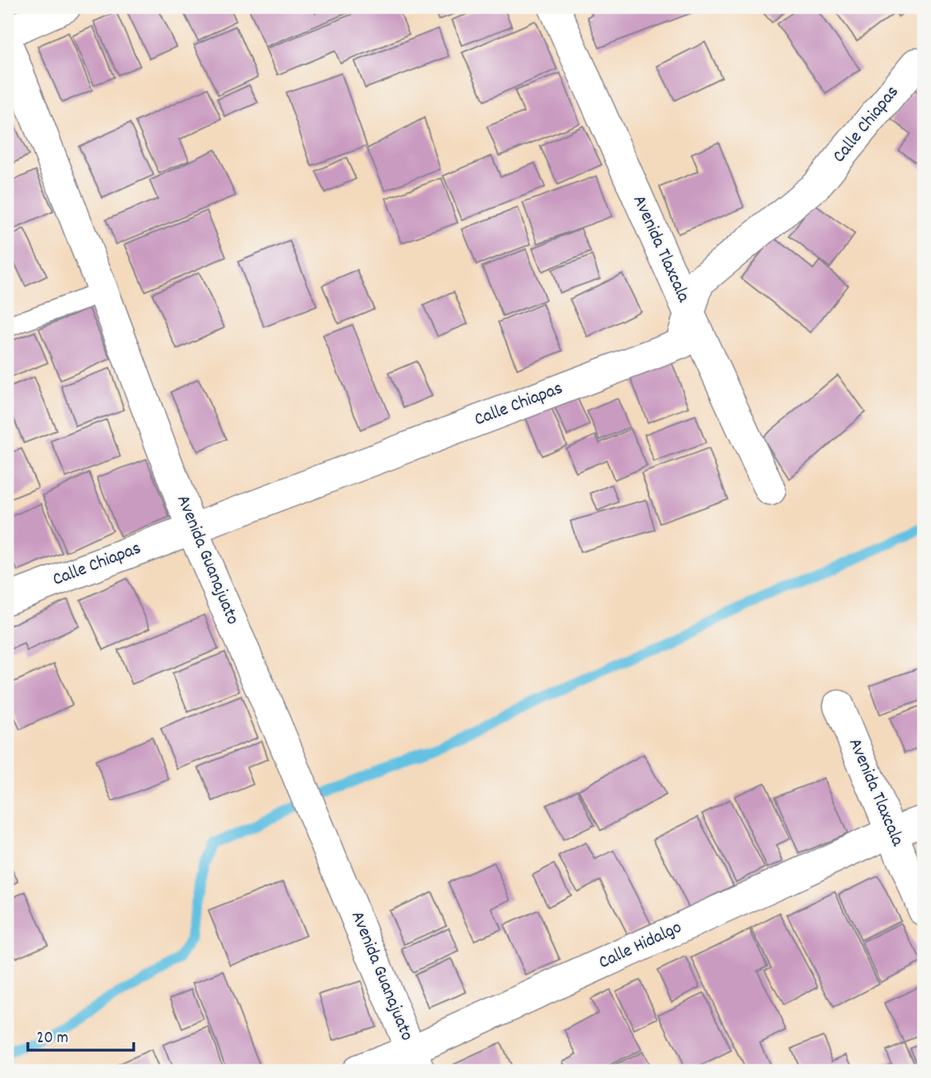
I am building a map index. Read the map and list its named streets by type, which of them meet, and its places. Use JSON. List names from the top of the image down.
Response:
{
  "streets": {
    "street": [
      "Calle Chiapas",
      "Avenida Tlaxcala",
      "Avenida Guanajuato",
      "Calle Hidalgo"
    ]
  },
  "crossings": [
    ["Calle Chiapas", "Avenida Tlaxcala"],
    ["Calle Chiapas", "Avenida Guanajuato"],
    ["Avenida Tlaxcala", "Calle Hidalgo"],
    ["Avenida Guanajuato", "Calle Hidalgo"]
  ],
  "scale_bar": "20 m"
}
